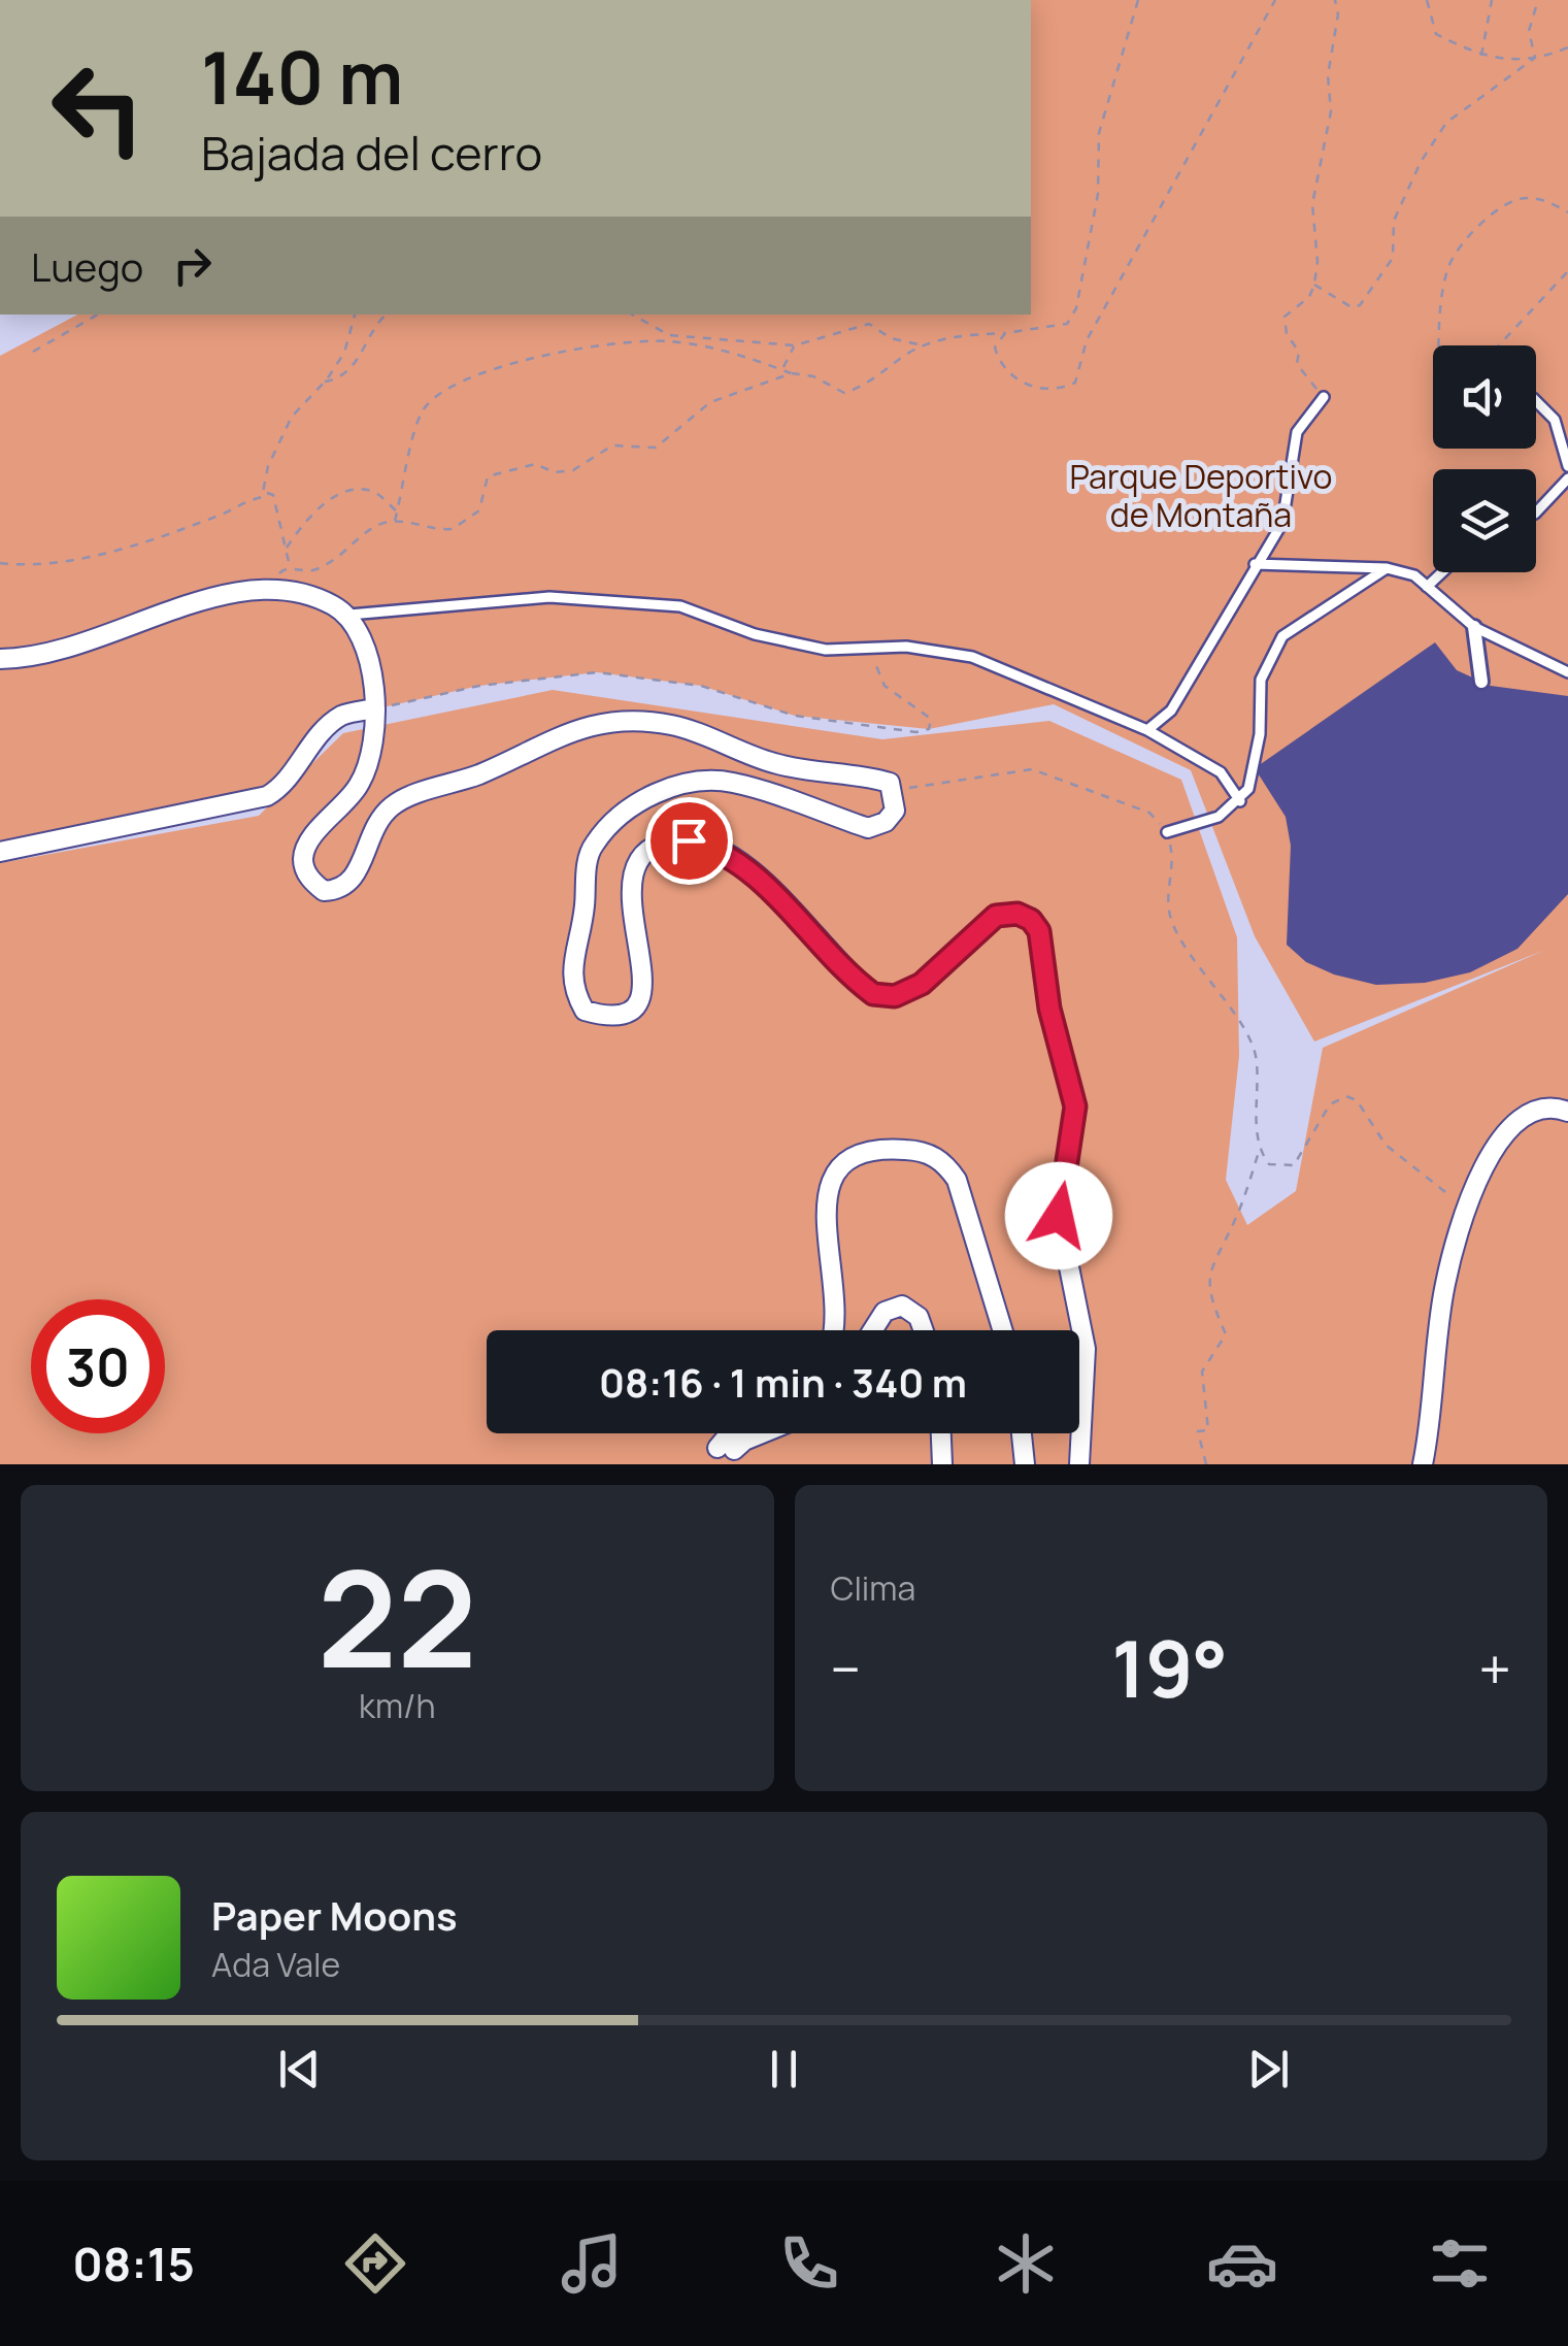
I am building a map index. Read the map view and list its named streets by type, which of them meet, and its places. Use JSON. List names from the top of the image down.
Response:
{
  "parks": ["Parque Deportivo de Montaña"],
  "page": {
    "turn": ["140 m", "Bajada del cerro"],
    "then": "Luego",
    "limit": "30",
    "trip": "08:16 · 1 min · 340 m",
    "tile": [
      ["22", "km/h"],
      "Clima"
    ],
    "heat": ["−", "19°", "+"],
    "song": ["Paper Moons", "Ada Vale"],
    "tabs": "08:15"
  }
}
